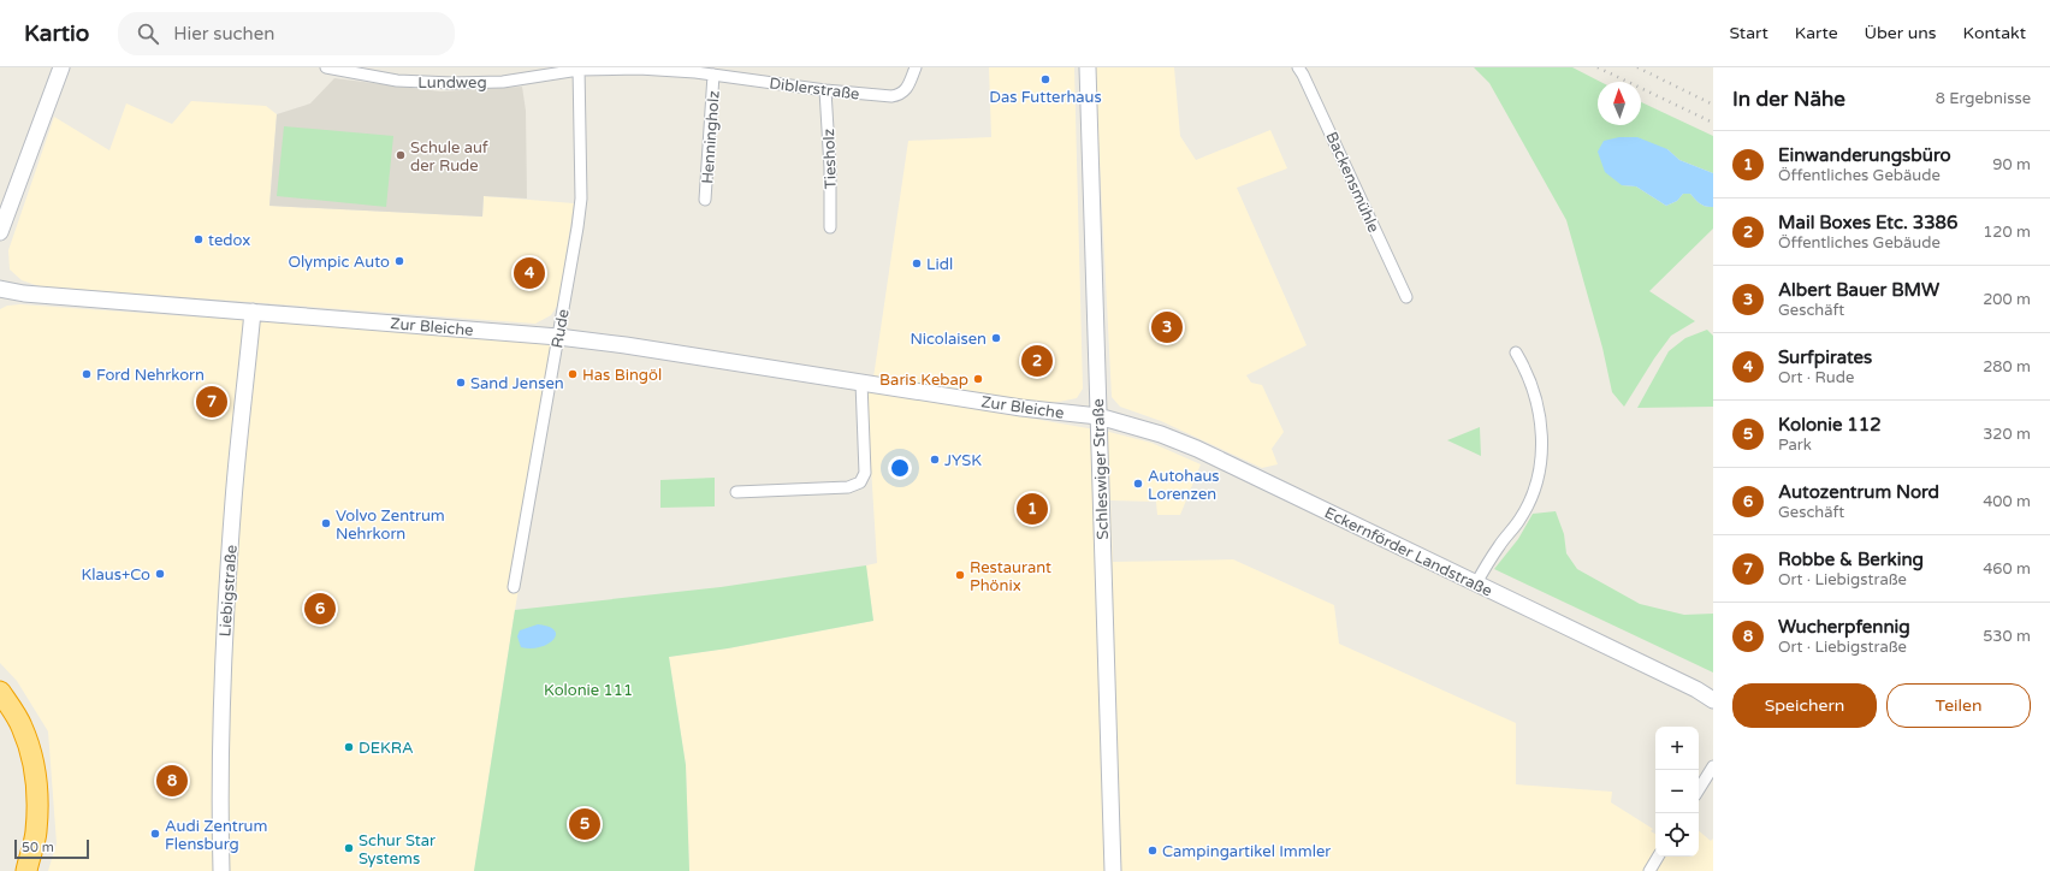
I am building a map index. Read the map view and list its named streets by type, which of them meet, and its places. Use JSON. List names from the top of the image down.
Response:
{
  "streets": {
    "street": [
      "Lundweg",
      "Diblerstraße",
      "Henningholz",
      "Tiesholz",
      "Backensmühle",
      "Zur Bleiche",
      "Rude",
      "Schleswiger Straße",
      "Eckernförder Landstraße",
      "Liebigstraße"
    ]
  },
  "crossings": [
    ["Lundweg", "Diblerstraße"],
    ["Lundweg", "Rude"],
    ["Diblerstraße", "Henningholz"],
    ["Diblerstraße", "Tiesholz"],
    ["Diblerstraße", "Rude"],
    ["Zur Bleiche", "Rude"],
    ["Zur Bleiche", "Schleswiger Straße"],
    ["Zur Bleiche", "Eckernförder Landstraße"],
    ["Zur Bleiche", "Liebigstraße"],
    ["Schleswiger Straße", "Eckernförder Landstraße"]
  ],
  "parks": ["Kolonie 111"],
  "places": [
    "Das Futterhaus",
    "Schule auf der Rude",
    "tedox",
    "Olympic Auto",
    "Lidl",
    "Nicolaisen",
    "Ford Nehrkorn",
    "Has Bingöl",
    "Baris Kebap",
    "Sand Jensen",
    "JYSK",
    "Autohaus Lorenzen",
    "Volvo Zentrum Nehrkorn",
    "Klaus+Co",
    "Restaurant Phönix",
    "DEKRA",
    "Audi Zentrum Flensburg",
    "Schur Star Systems",
    "Campingartikel Immler"
  ],
  "scale_bar": "50 m",
  "north": "top",
  "page": {
    "header": "Kartio",
    "search": "Hier suchen",
    "nav": [
      "Start",
      "Karte",
      "Über uns",
      "Kontakt"
    ],
    "heading": ["In der Nähe", "8 Ergebnisse"],
    "list": [
      {
        "mark": "1",
        "name": "Einwanderungsbüro",
        "note": "Öffentliches Gebäude",
        "value": "90 m"
      },
      {
        "mark": "2",
        "name": "Mail Boxes Etc. 3386",
        "note": "Öffentliches Gebäude",
        "value": "120 m"
      },
      {
        "mark": "3",
        "name": "Albert Bauer BMW",
        "note": "Geschäft",
        "value": "200 m"
      },
      {
        "mark": "4",
        "name": "Surfpirates",
        "note": "Ort · Rude",
        "value": "280 m"
      },
      {
        "mark": "5",
        "name": "Kolonie 112",
        "note": "Park",
        "value": "320 m"
      },
      {
        "mark": "6",
        "name": "Autozentrum Nord",
        "note": "Geschäft",
        "value": "400 m"
      },
      {
        "mark": "7",
        "name": "Robbe & Berking",
        "note": "Ort · Liebigstraße",
        "value": "460 m"
      },
      {
        "mark": "8",
        "name": "Wucherpfennig",
        "note": "Ort · Liebigstraße",
        "value": "530 m"
      }
    ],
    "pins": [
      "4",
      "3",
      "2",
      "7",
      "1",
      "6",
      "8",
      "5"
    ],
    "buttons": ["Speichern", "Teilen"],
    "map_buttons": ["+", "−"],
    "scale": "50 m"
  }
}
